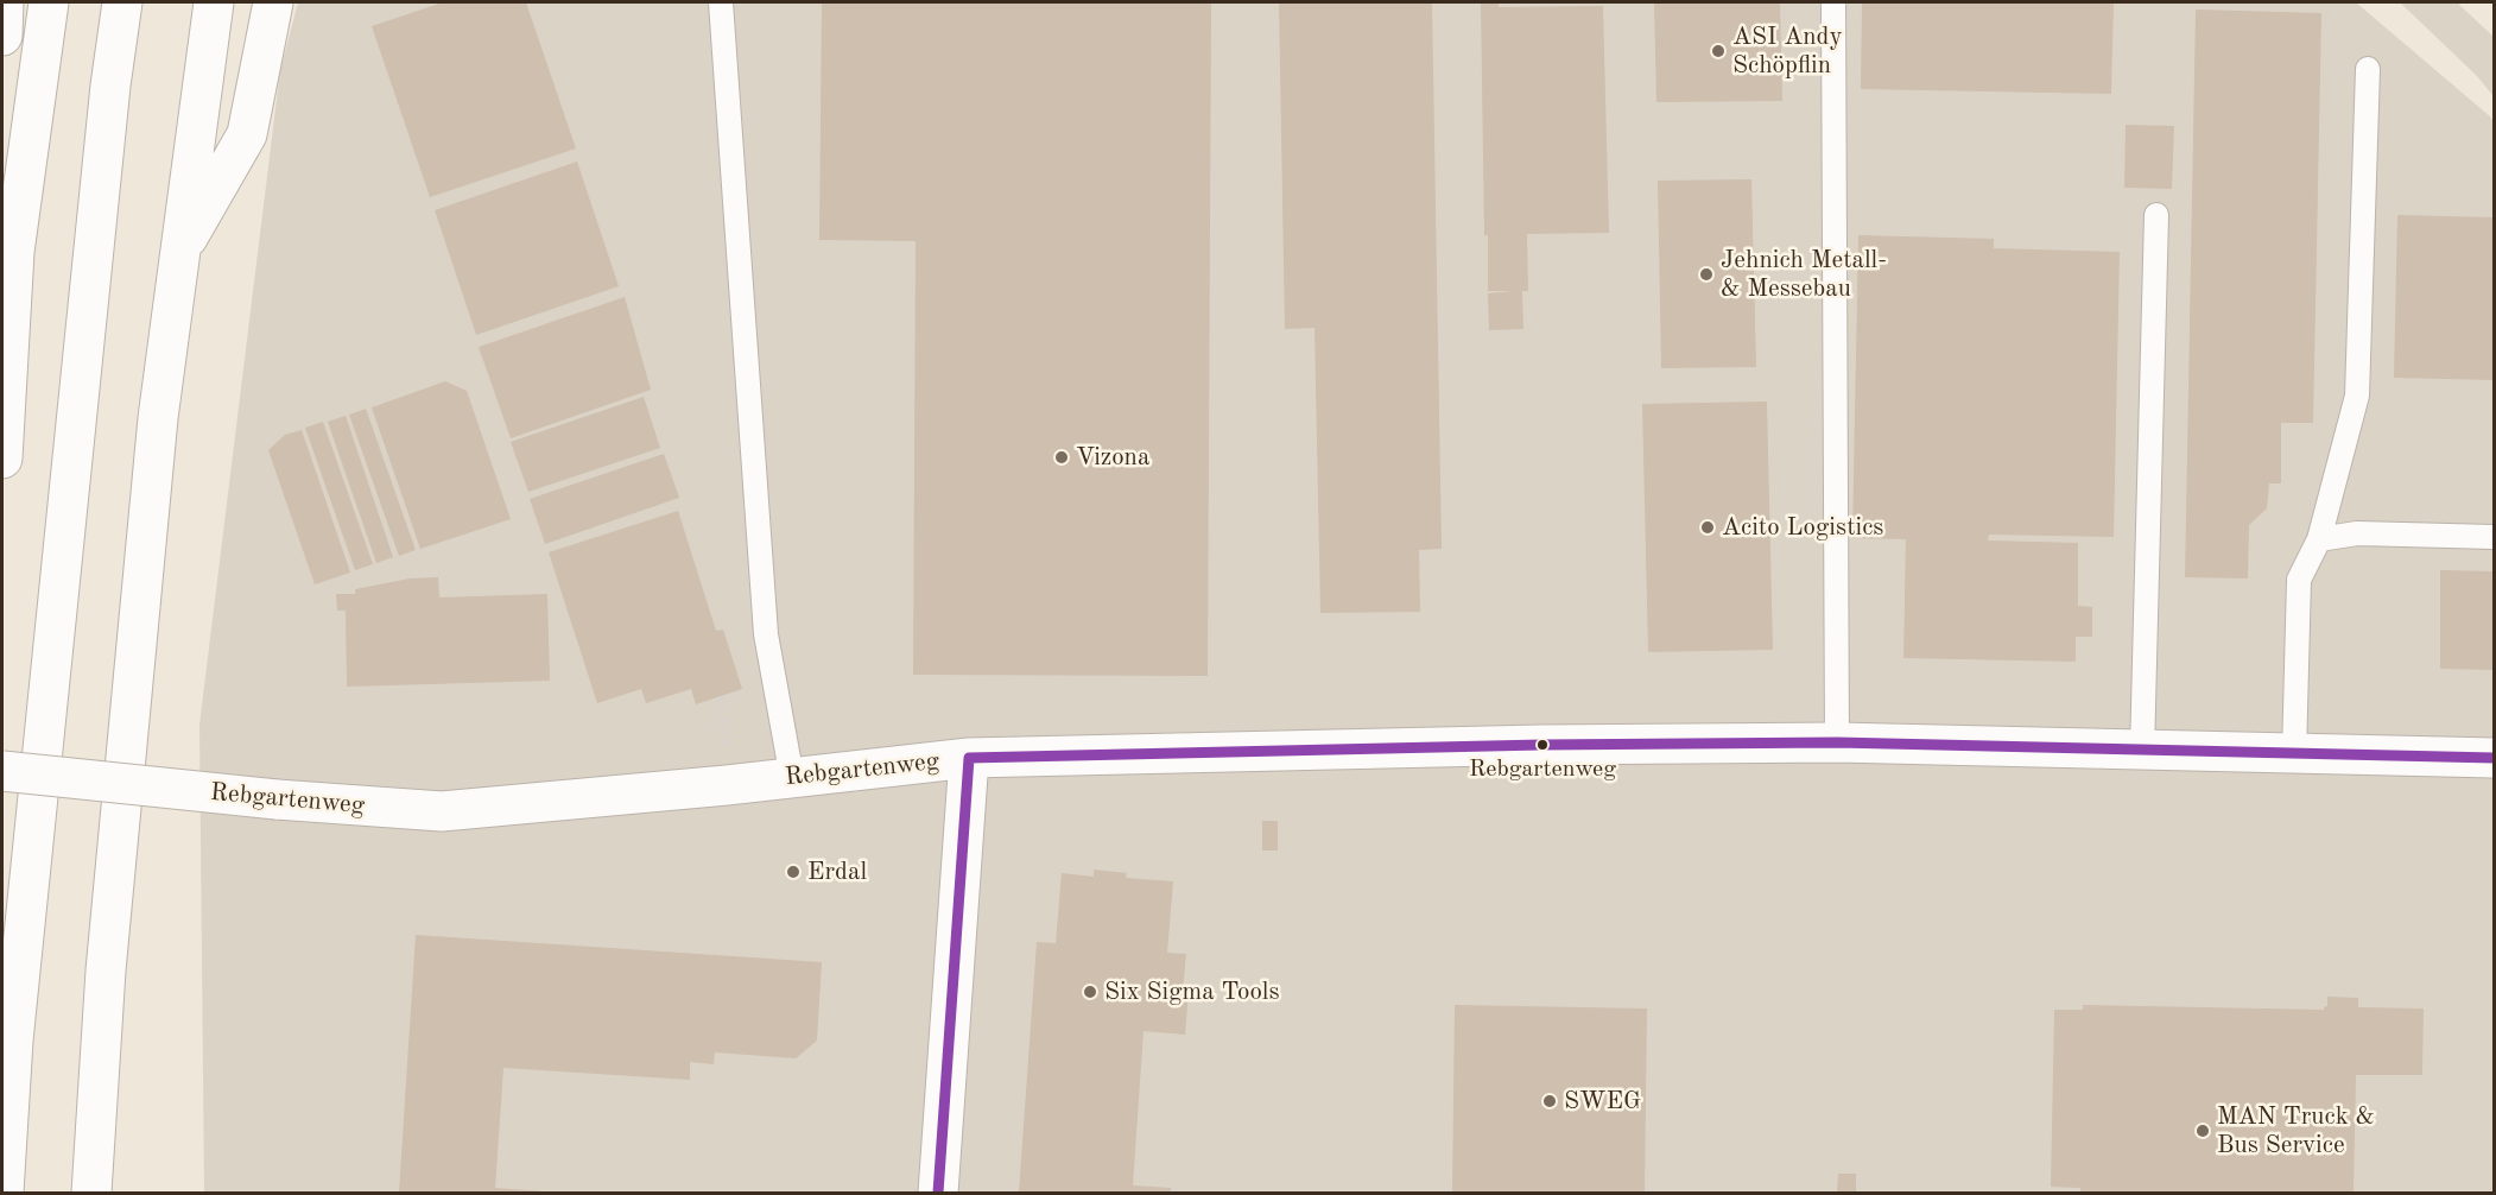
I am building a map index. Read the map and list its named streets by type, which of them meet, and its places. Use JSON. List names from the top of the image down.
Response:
{
  "streets": {
    "main road": ["Rebgartenweg"]
  },
  "places": [
    "ASI Andy Schöpflin",
    "Jehnich Metall- & Messebau",
    "Vizona",
    "Acito Logistics",
    "Rebgartenweg",
    "Erdal",
    "Six Sigma Tools",
    "SWEG",
    "MAN Truck & Bus Service"
  ]
}
